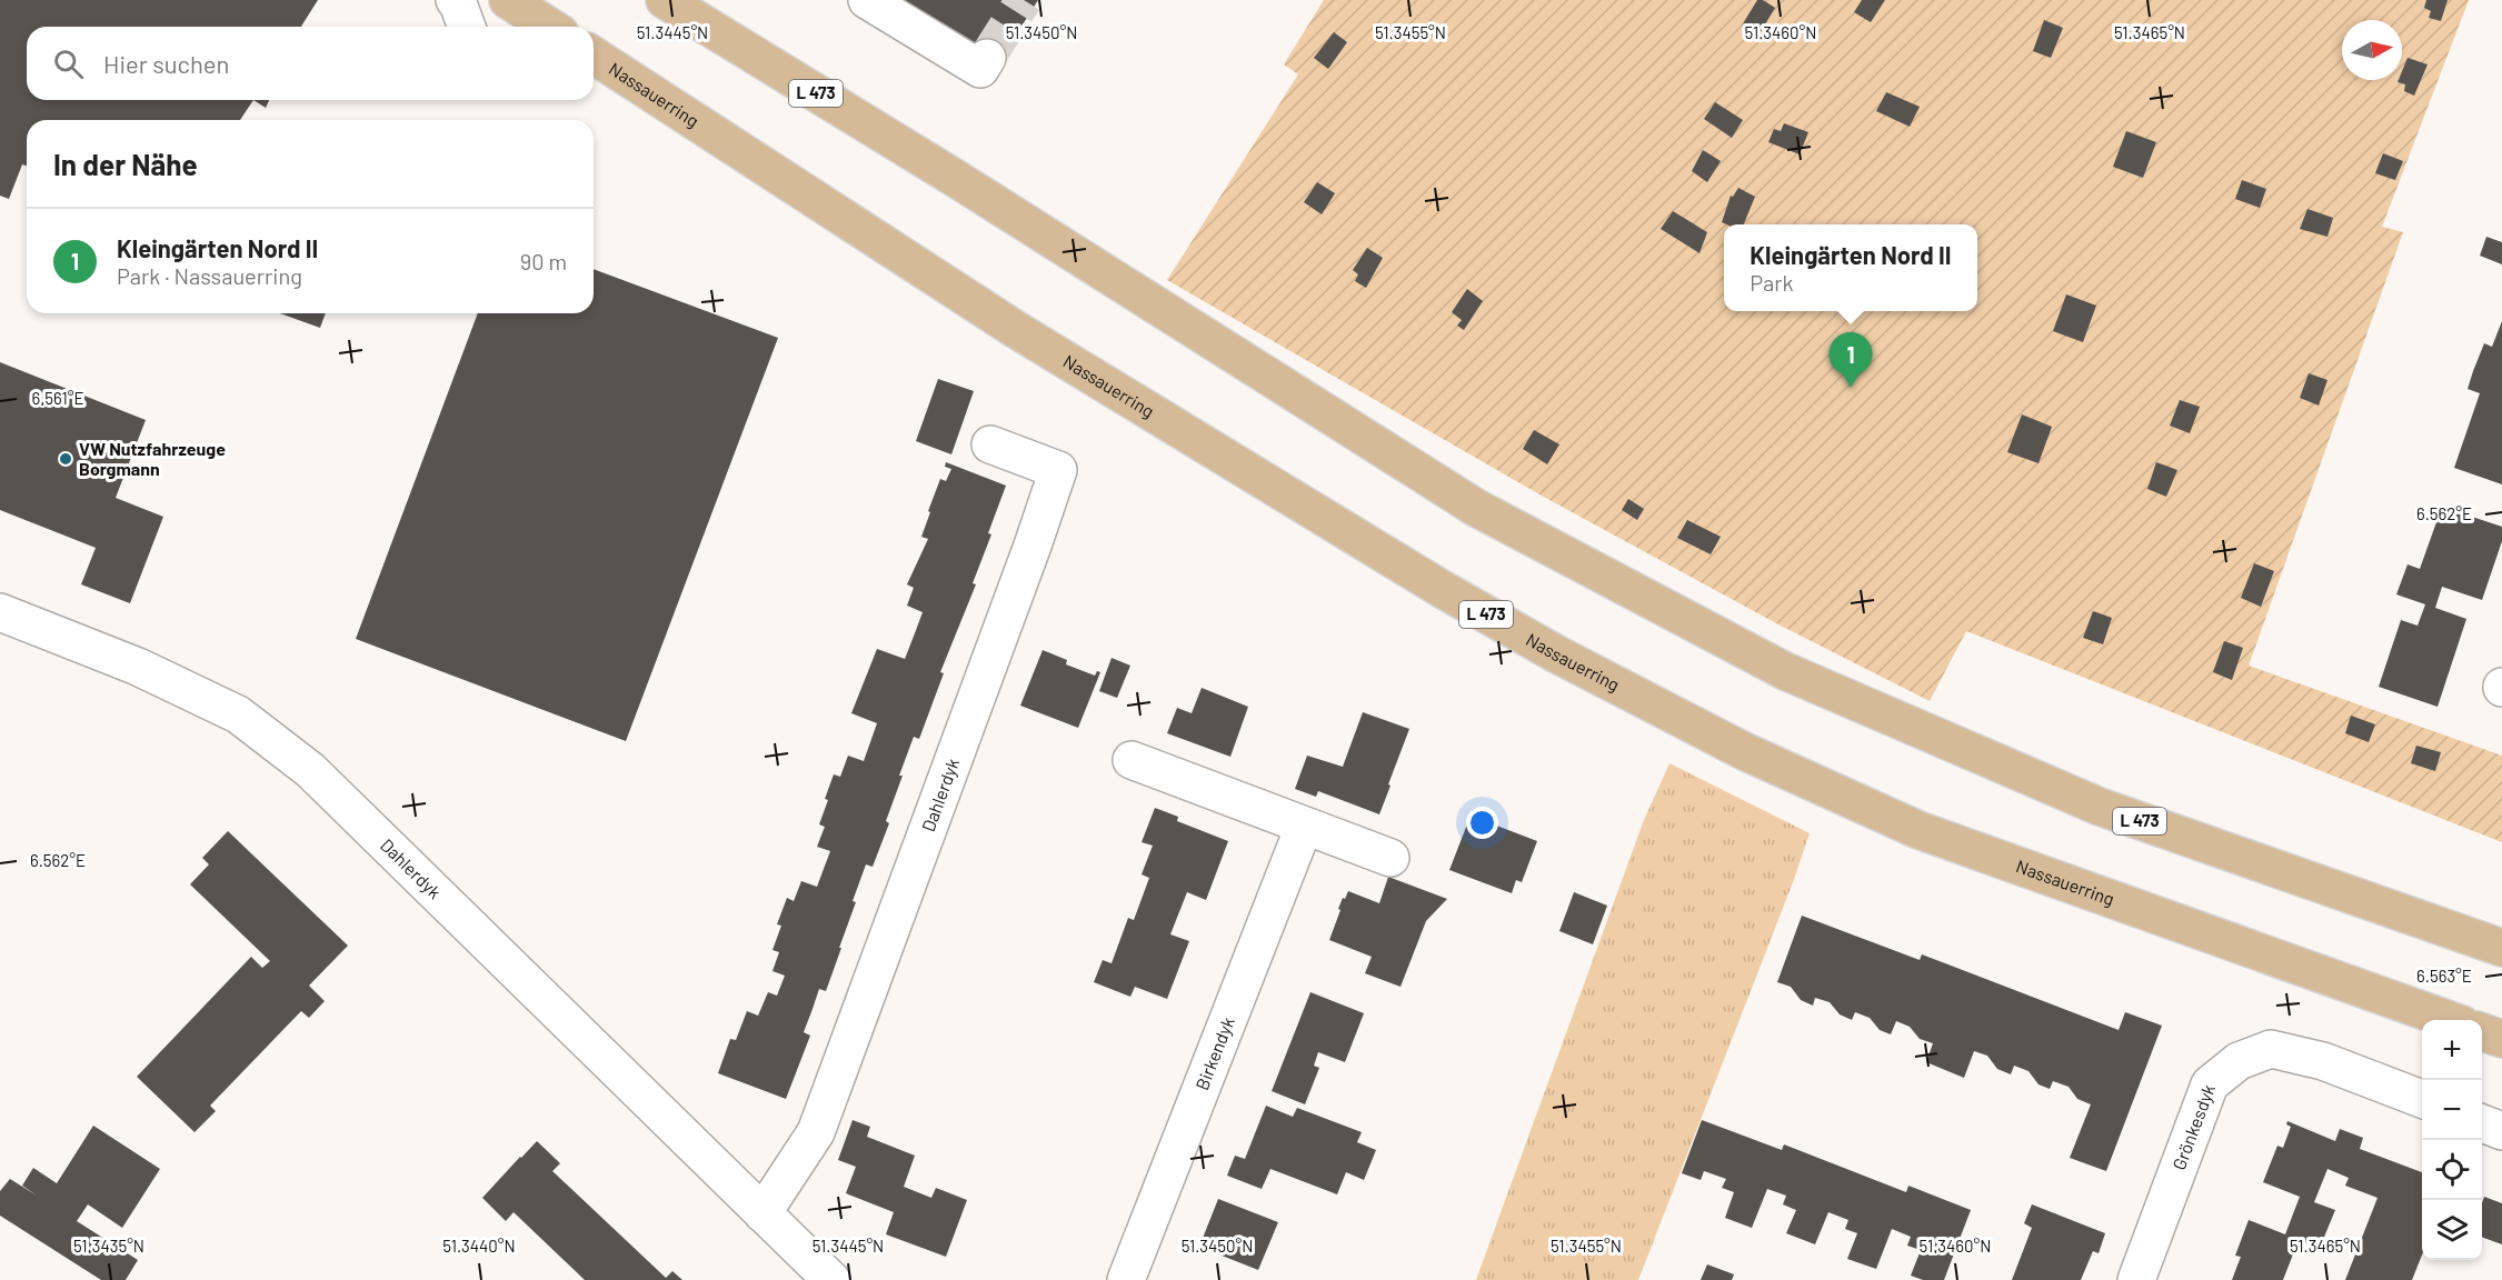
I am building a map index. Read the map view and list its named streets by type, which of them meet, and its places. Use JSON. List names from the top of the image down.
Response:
{
  "streets": {
    "main road": ["L 473", "Nassauerring"],
    "street": ["Dahlerdyk", "Birkendyk", "Grönkesdyk"]
  },
  "places": ["VW Nutzfahrzeuge Borgmann"],
  "north": "right",
  "page": {
    "search": "Hier suchen",
    "heading": "In der Nähe",
    "list": [
      {
        "mark": "1",
        "name": "Kleingärten Nord II",
        "note": "Park · Nassauerring",
        "value": "90 m"
      }
    ],
    "popup": ["Kleingärten Nord II", "Park"],
    "pins": "1",
    "map_buttons": ["+", "−"]
  },
  "coordinates": [
    "51.3445°N",
    "51.3450°N",
    "51.3455°N",
    "51.3460°N",
    "51.3465°N",
    "6.561°E",
    "6.562°E",
    "6.563°E",
    "51.3435°N",
    "51.3440°N"
  ]
}
